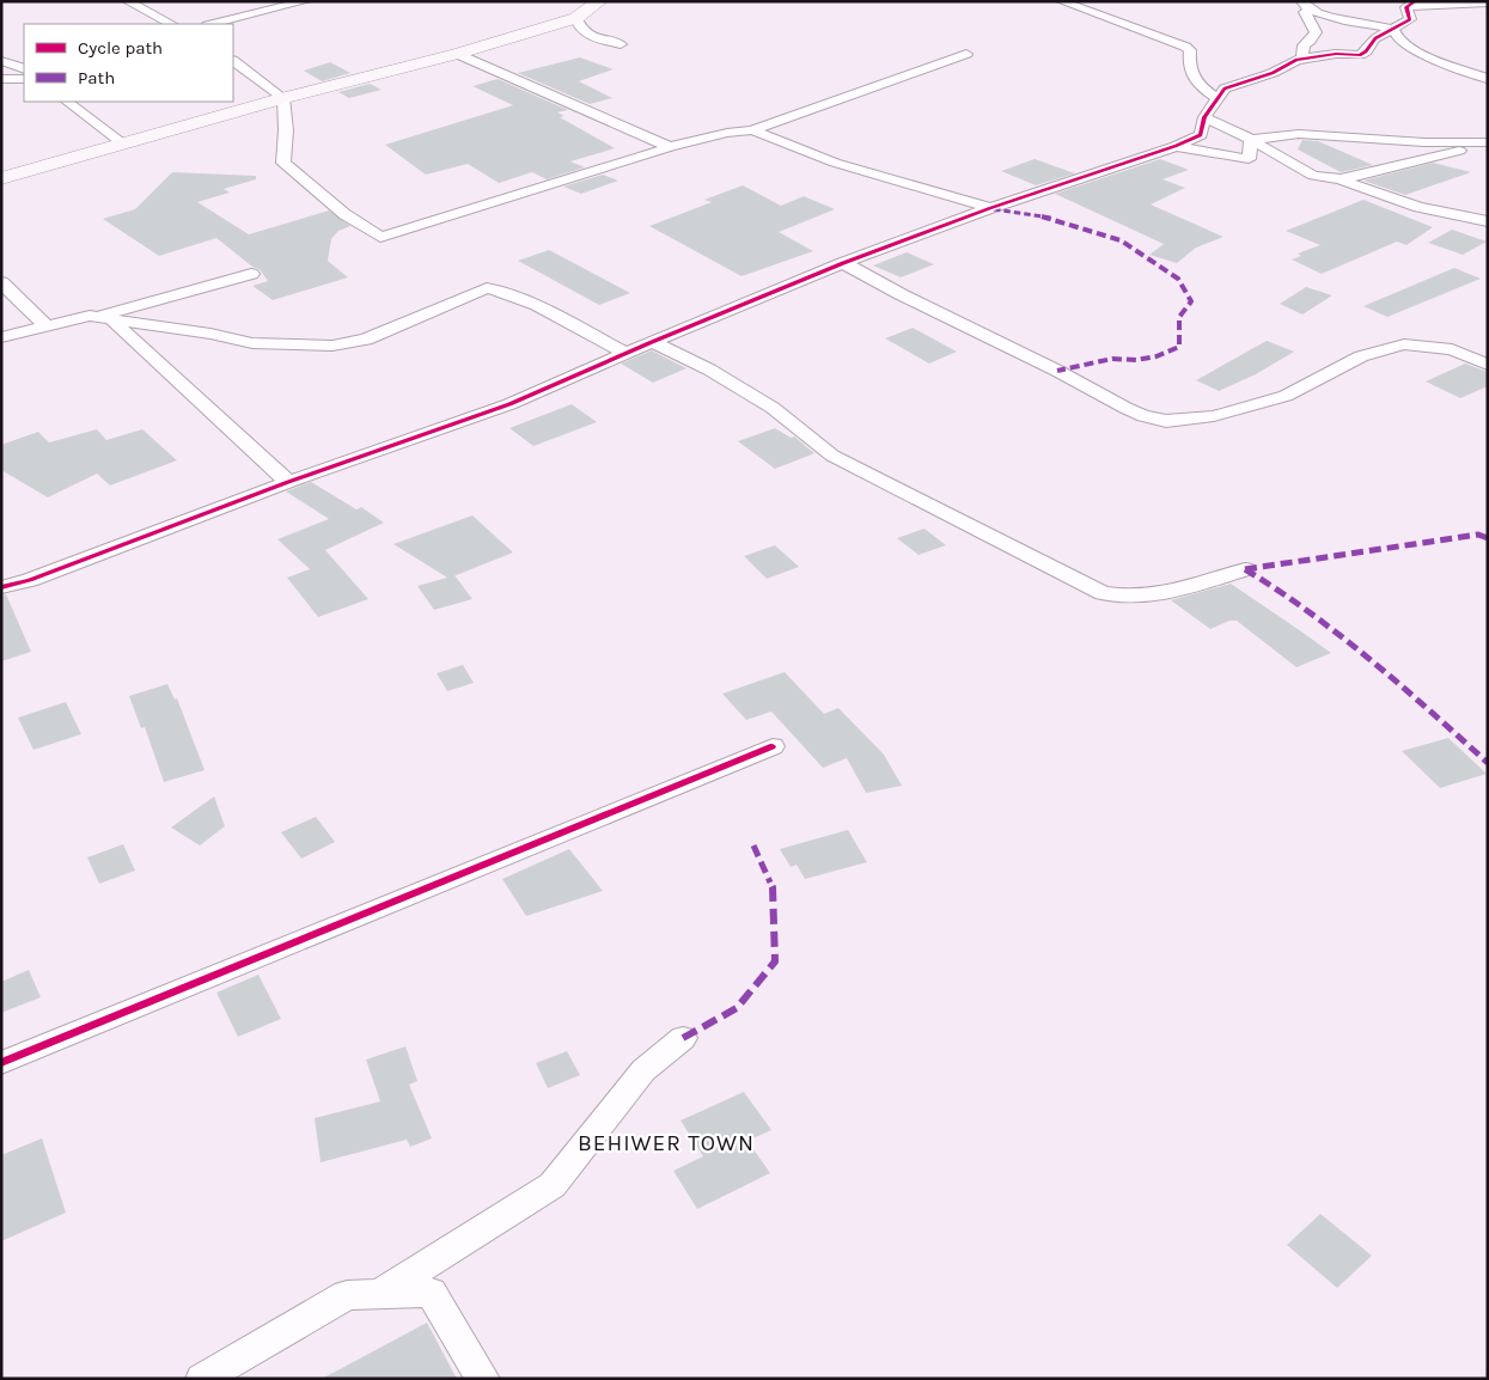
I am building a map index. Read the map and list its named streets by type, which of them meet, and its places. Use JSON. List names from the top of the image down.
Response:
{
  "districts": ["BEHIWER TOWN"],
  "legend": ["Cycle path", "Path"]
}
